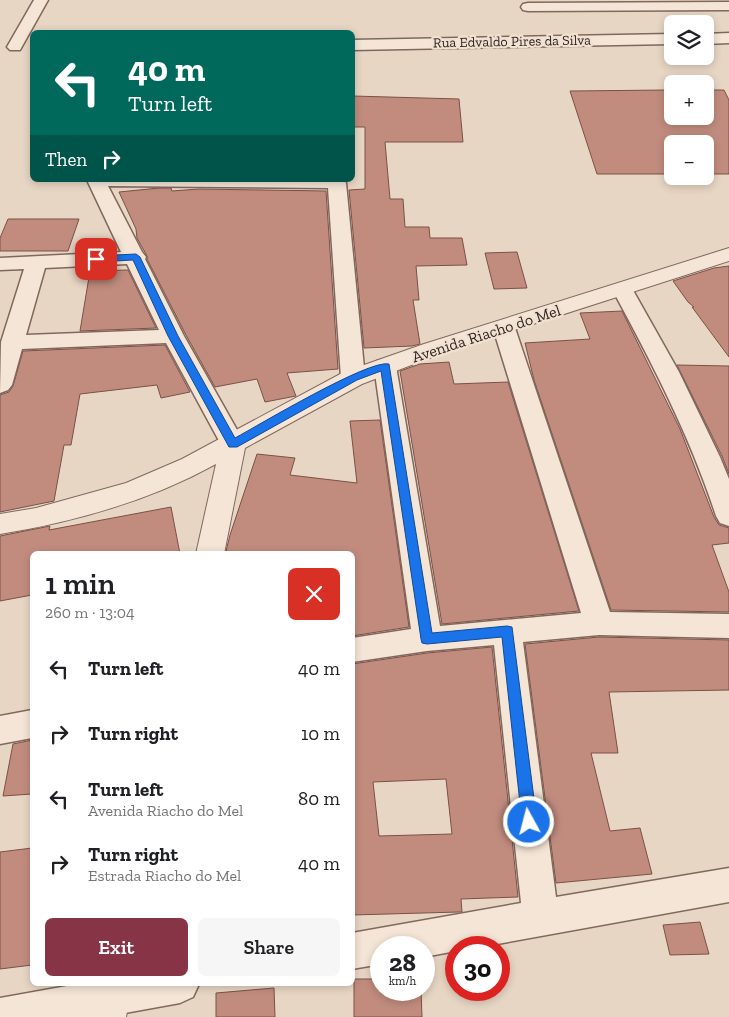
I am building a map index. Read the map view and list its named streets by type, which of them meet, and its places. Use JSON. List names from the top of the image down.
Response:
{
  "streets": {
    "street": ["Rua Edvaldo Pires da Silva", "Avenida Riacho do Mel"]
  },
  "page": {
    "map_buttons": ["+", "−"],
    "turn": ["40 m", "Turn left"],
    "then": "Then",
    "heading": ["1 min", "260 m · 13:04"],
    "list": [
      {
        "name": "Turn left",
        "value": "40 m"
      },
      {
        "name": "Turn right",
        "value": "10 m"
      },
      {
        "name": "Turn left",
        "note": "Avenida Riacho do Mel",
        "value": "80 m"
      },
      {
        "name": "Turn right",
        "note": "Estrada Riacho do Mel",
        "value": "40 m"
      }
    ],
    "buttons": ["Exit", "Share"],
    "speed": "28 km/h",
    "limit": "30"
  }
}
